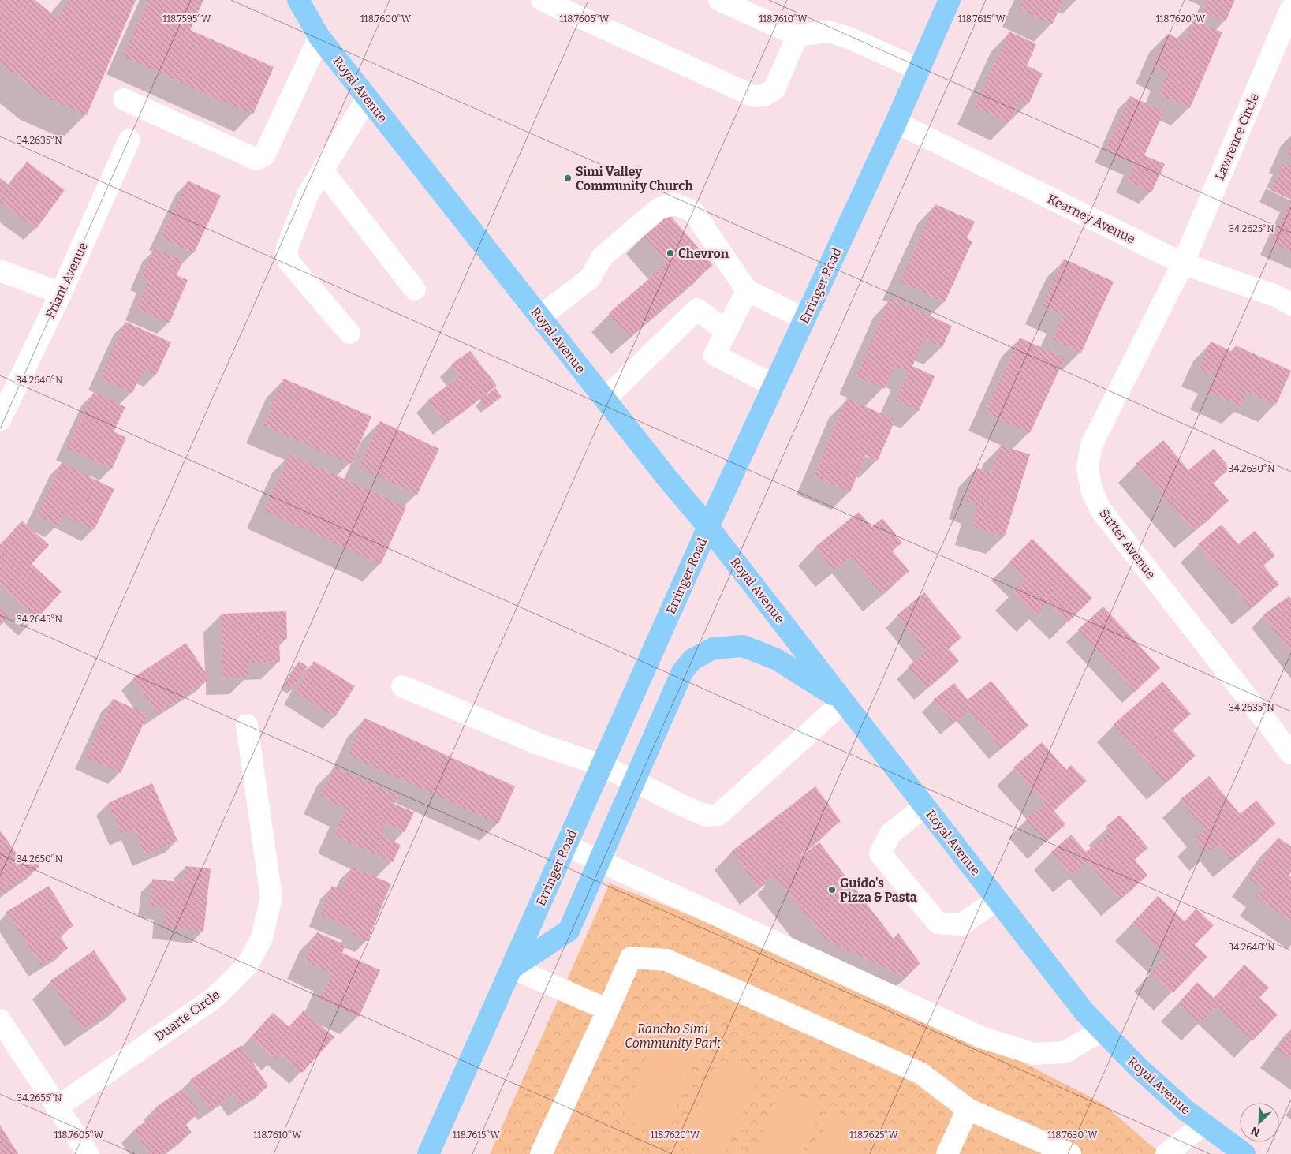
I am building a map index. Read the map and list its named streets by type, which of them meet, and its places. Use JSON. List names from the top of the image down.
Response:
{
  "streets": {
    "main road": ["Royal Avenue", "Erringer Road"],
    "street": [
      "Lawrence Circle",
      "Kearney Avenue",
      "Friant Avenue",
      "Sutter Avenue",
      "Duarte Circle"
    ]
  },
  "crossings": [
    ["Royal Avenue", "Erringer Road"],
    ["Lawrence Circle", "Kearney Avenue"],
    ["Lawrence Circle", "Sutter Avenue"],
    ["Kearney Avenue", "Erringer Road"],
    ["Kearney Avenue", "Sutter Avenue"]
  ],
  "parks": ["Rancho Simi Community Park"],
  "places": ["Simi Valley Community Church", "Chevron", "Guido's Pizza & Pasta"],
  "north": "bottom left",
  "coordinates": [
    "118.7595°W",
    "118.7600°W",
    "118.7610°W",
    "118.7620°W",
    "118.7605°W",
    "118.7615°W",
    "34.2635°N",
    "34.2625°N",
    "34.2640°N",
    "34.2630°N",
    "34.2645°N",
    "34.2650°N",
    "34.2655°N",
    "118.7625°W",
    "118.7630°W"
  ]
}
